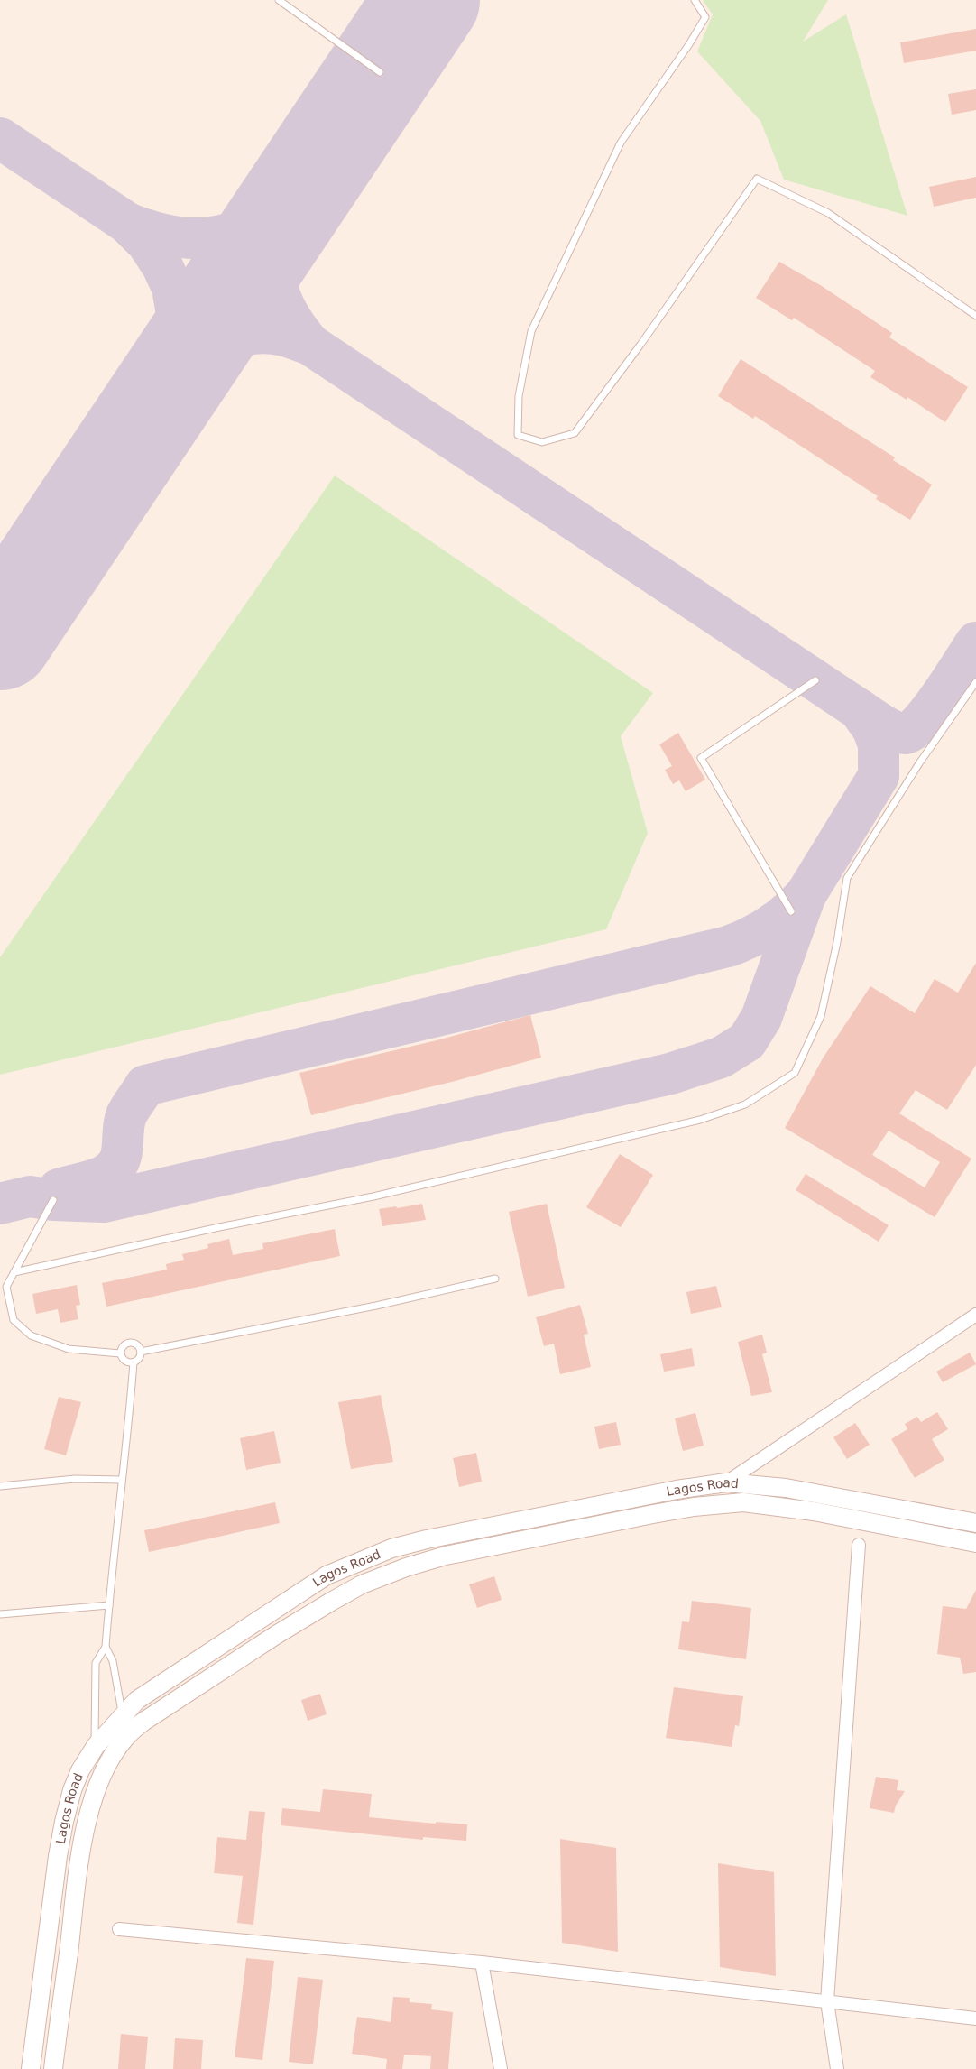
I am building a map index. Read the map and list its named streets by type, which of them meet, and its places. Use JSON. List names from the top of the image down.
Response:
{
  "streets": {
    "main road": ["Lagos Road"]
  }
}
